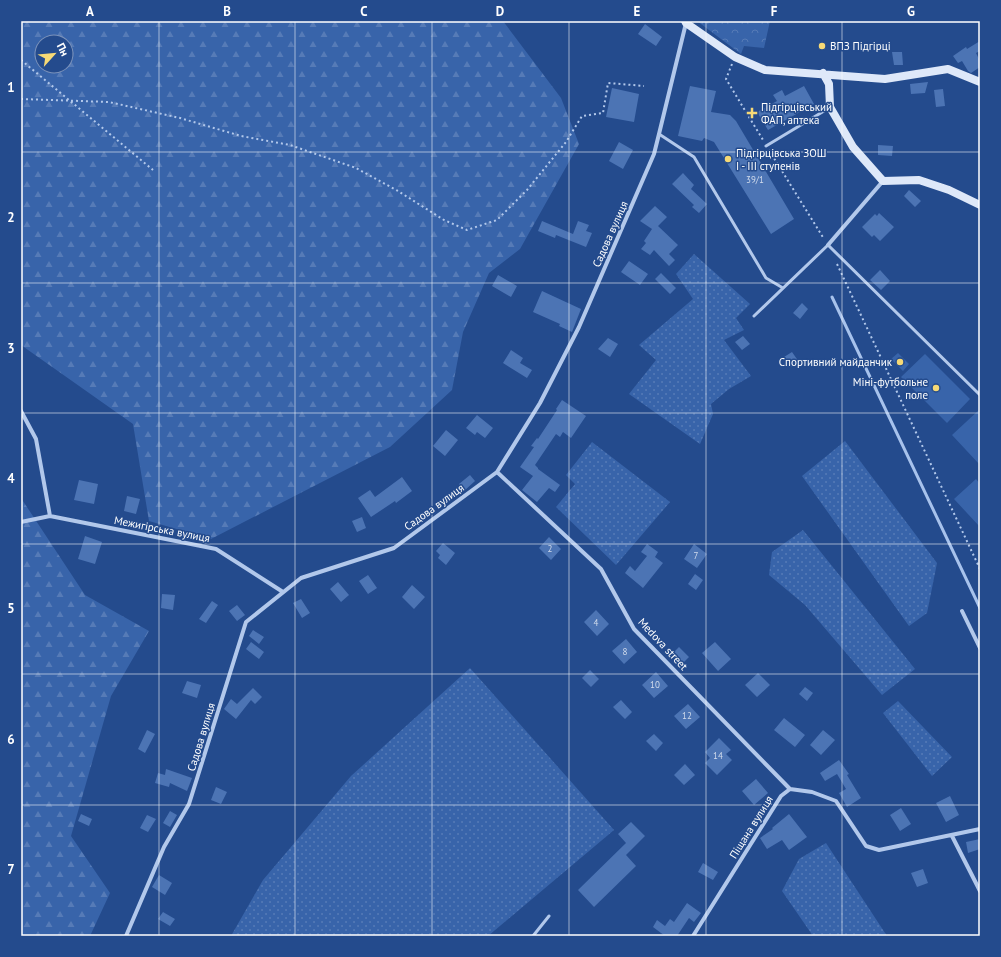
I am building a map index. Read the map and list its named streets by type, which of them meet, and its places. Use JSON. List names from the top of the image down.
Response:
{
  "streets": {
    "street": [
      "Садова вулиця",
      "Межигірська вулиця",
      "Medova street",
      "Піщана вулиця"
    ]
  },
  "crossings": [
    ["Садова вулиця", "Межигірська вулиця"],
    ["Садова вулиця", "Medova street"],
    ["Medova street", "Піщана вулиця"]
  ],
  "places": {
    "other": [
      "ВПЗ Підгірці",
      "Підгірцівська ЗОШ І - ІІІ ступенів",
      "Спортивний майданчик",
      "Міні-футбольне поле"
    ],
    "health": ["Підгірцівський ФАП, аптека"]
  },
  "house_numbers": [
    "39/1",
    "2",
    "7",
    "4",
    "8",
    "10",
    "12",
    "14"
  ],
  "north": "top right",
  "grid": {
    "columns": [
      "A",
      "B",
      "C",
      "D",
      "E",
      "F",
      "G"
    ],
    "rows": [
      "1",
      "2",
      "3",
      "4",
      "5",
      "6",
      "7"
    ]
  }
}
